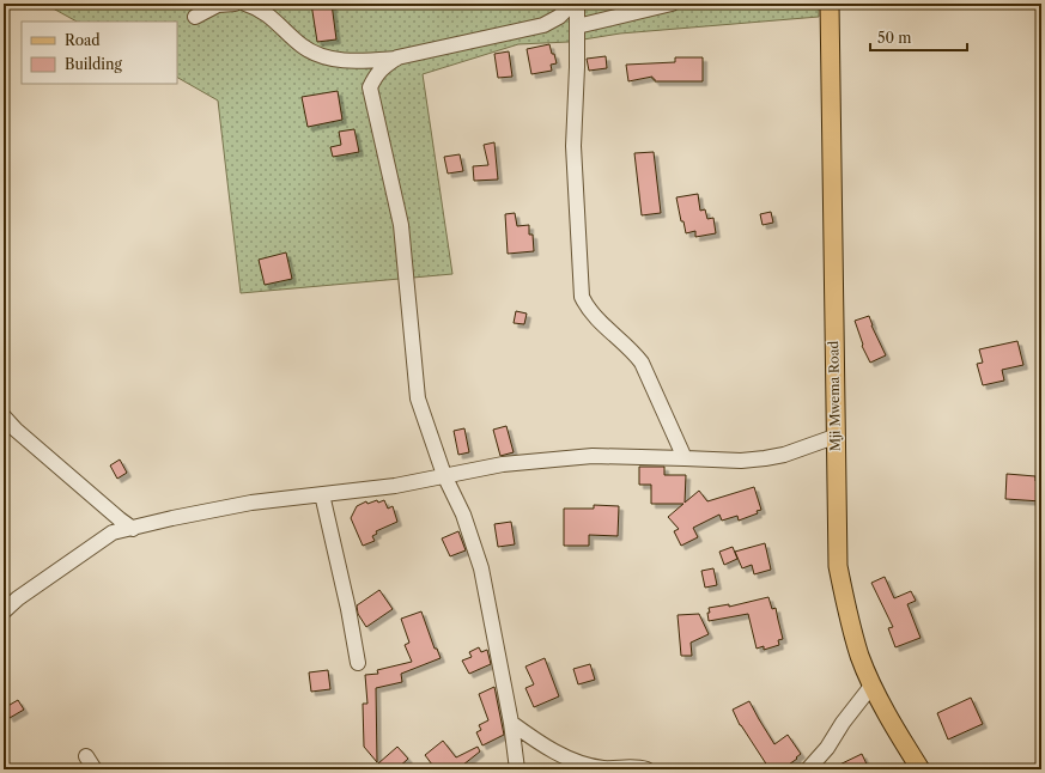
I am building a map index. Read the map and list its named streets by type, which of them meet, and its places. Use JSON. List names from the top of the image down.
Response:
{
  "streets": {
    "main road": ["Mji Mwema Road"]
  },
  "legend": ["Road", "Building"],
  "scale_bar": "50 m"
}
